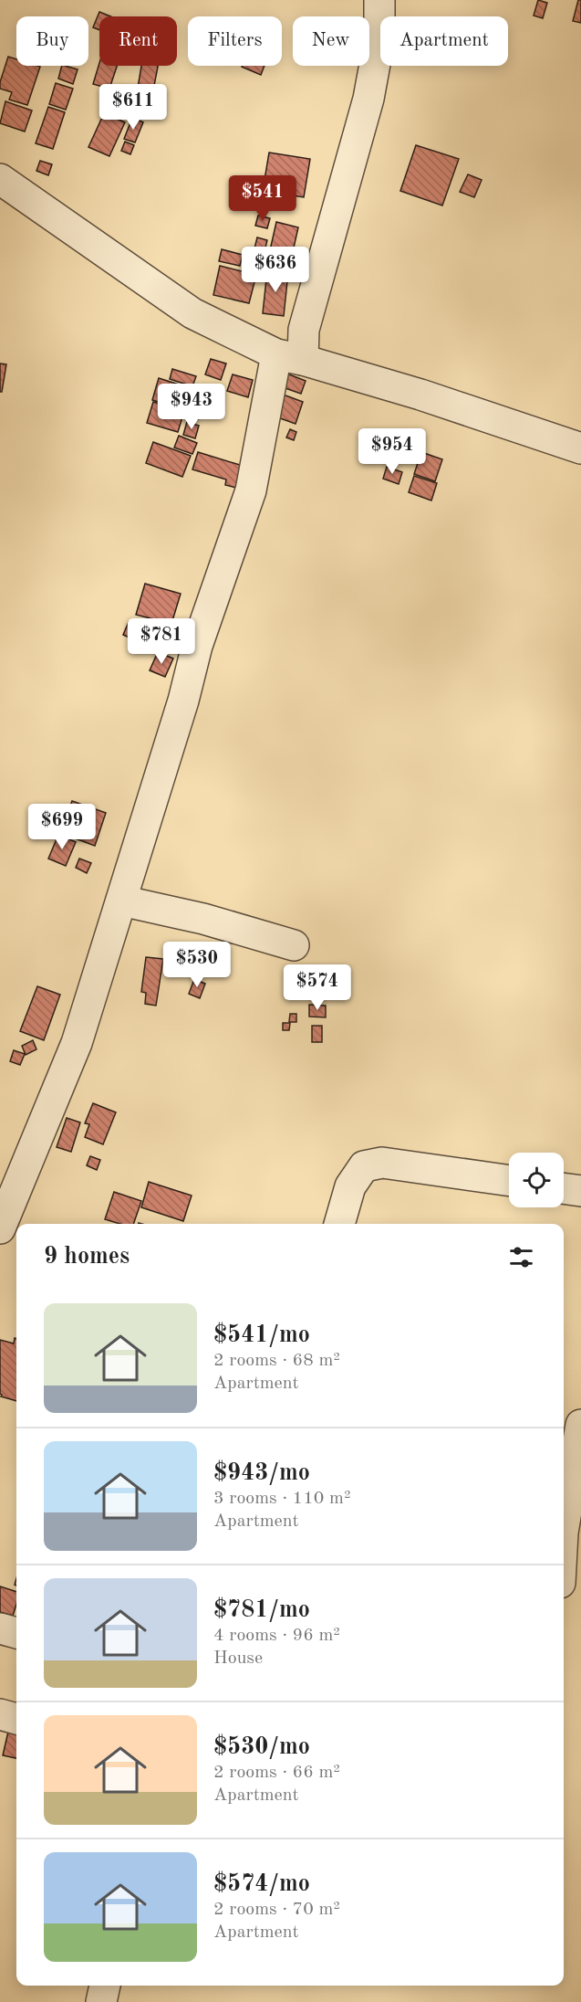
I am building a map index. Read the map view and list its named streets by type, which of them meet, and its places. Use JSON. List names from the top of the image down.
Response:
{
  "page": {
    "chip": [
      "Buy",
      "Rent",
      "Filters",
      "New",
      "Apartment"
    ],
    "price": [
      "$611",
      "$541",
      "$636",
      "$943",
      "$954",
      "$781",
      "$699",
      "$530",
      "$574"
    ],
    "heading": "9 homes",
    "list": [
      {
        "name": "$541/mo",
        "note": "2 rooms · 68 m² · Apartment"
      },
      {
        "name": "$943/mo",
        "note": "3 rooms · 110 m² · Apartment"
      },
      {
        "name": "$781/mo",
        "note": "4 rooms · 96 m² · House"
      },
      {
        "name": "$530/mo",
        "note": "2 rooms · 66 m² · Apartment"
      },
      {
        "name": "$574/mo",
        "note": "2 rooms · 70 m² · Apartment"
      }
    ]
  }
}
